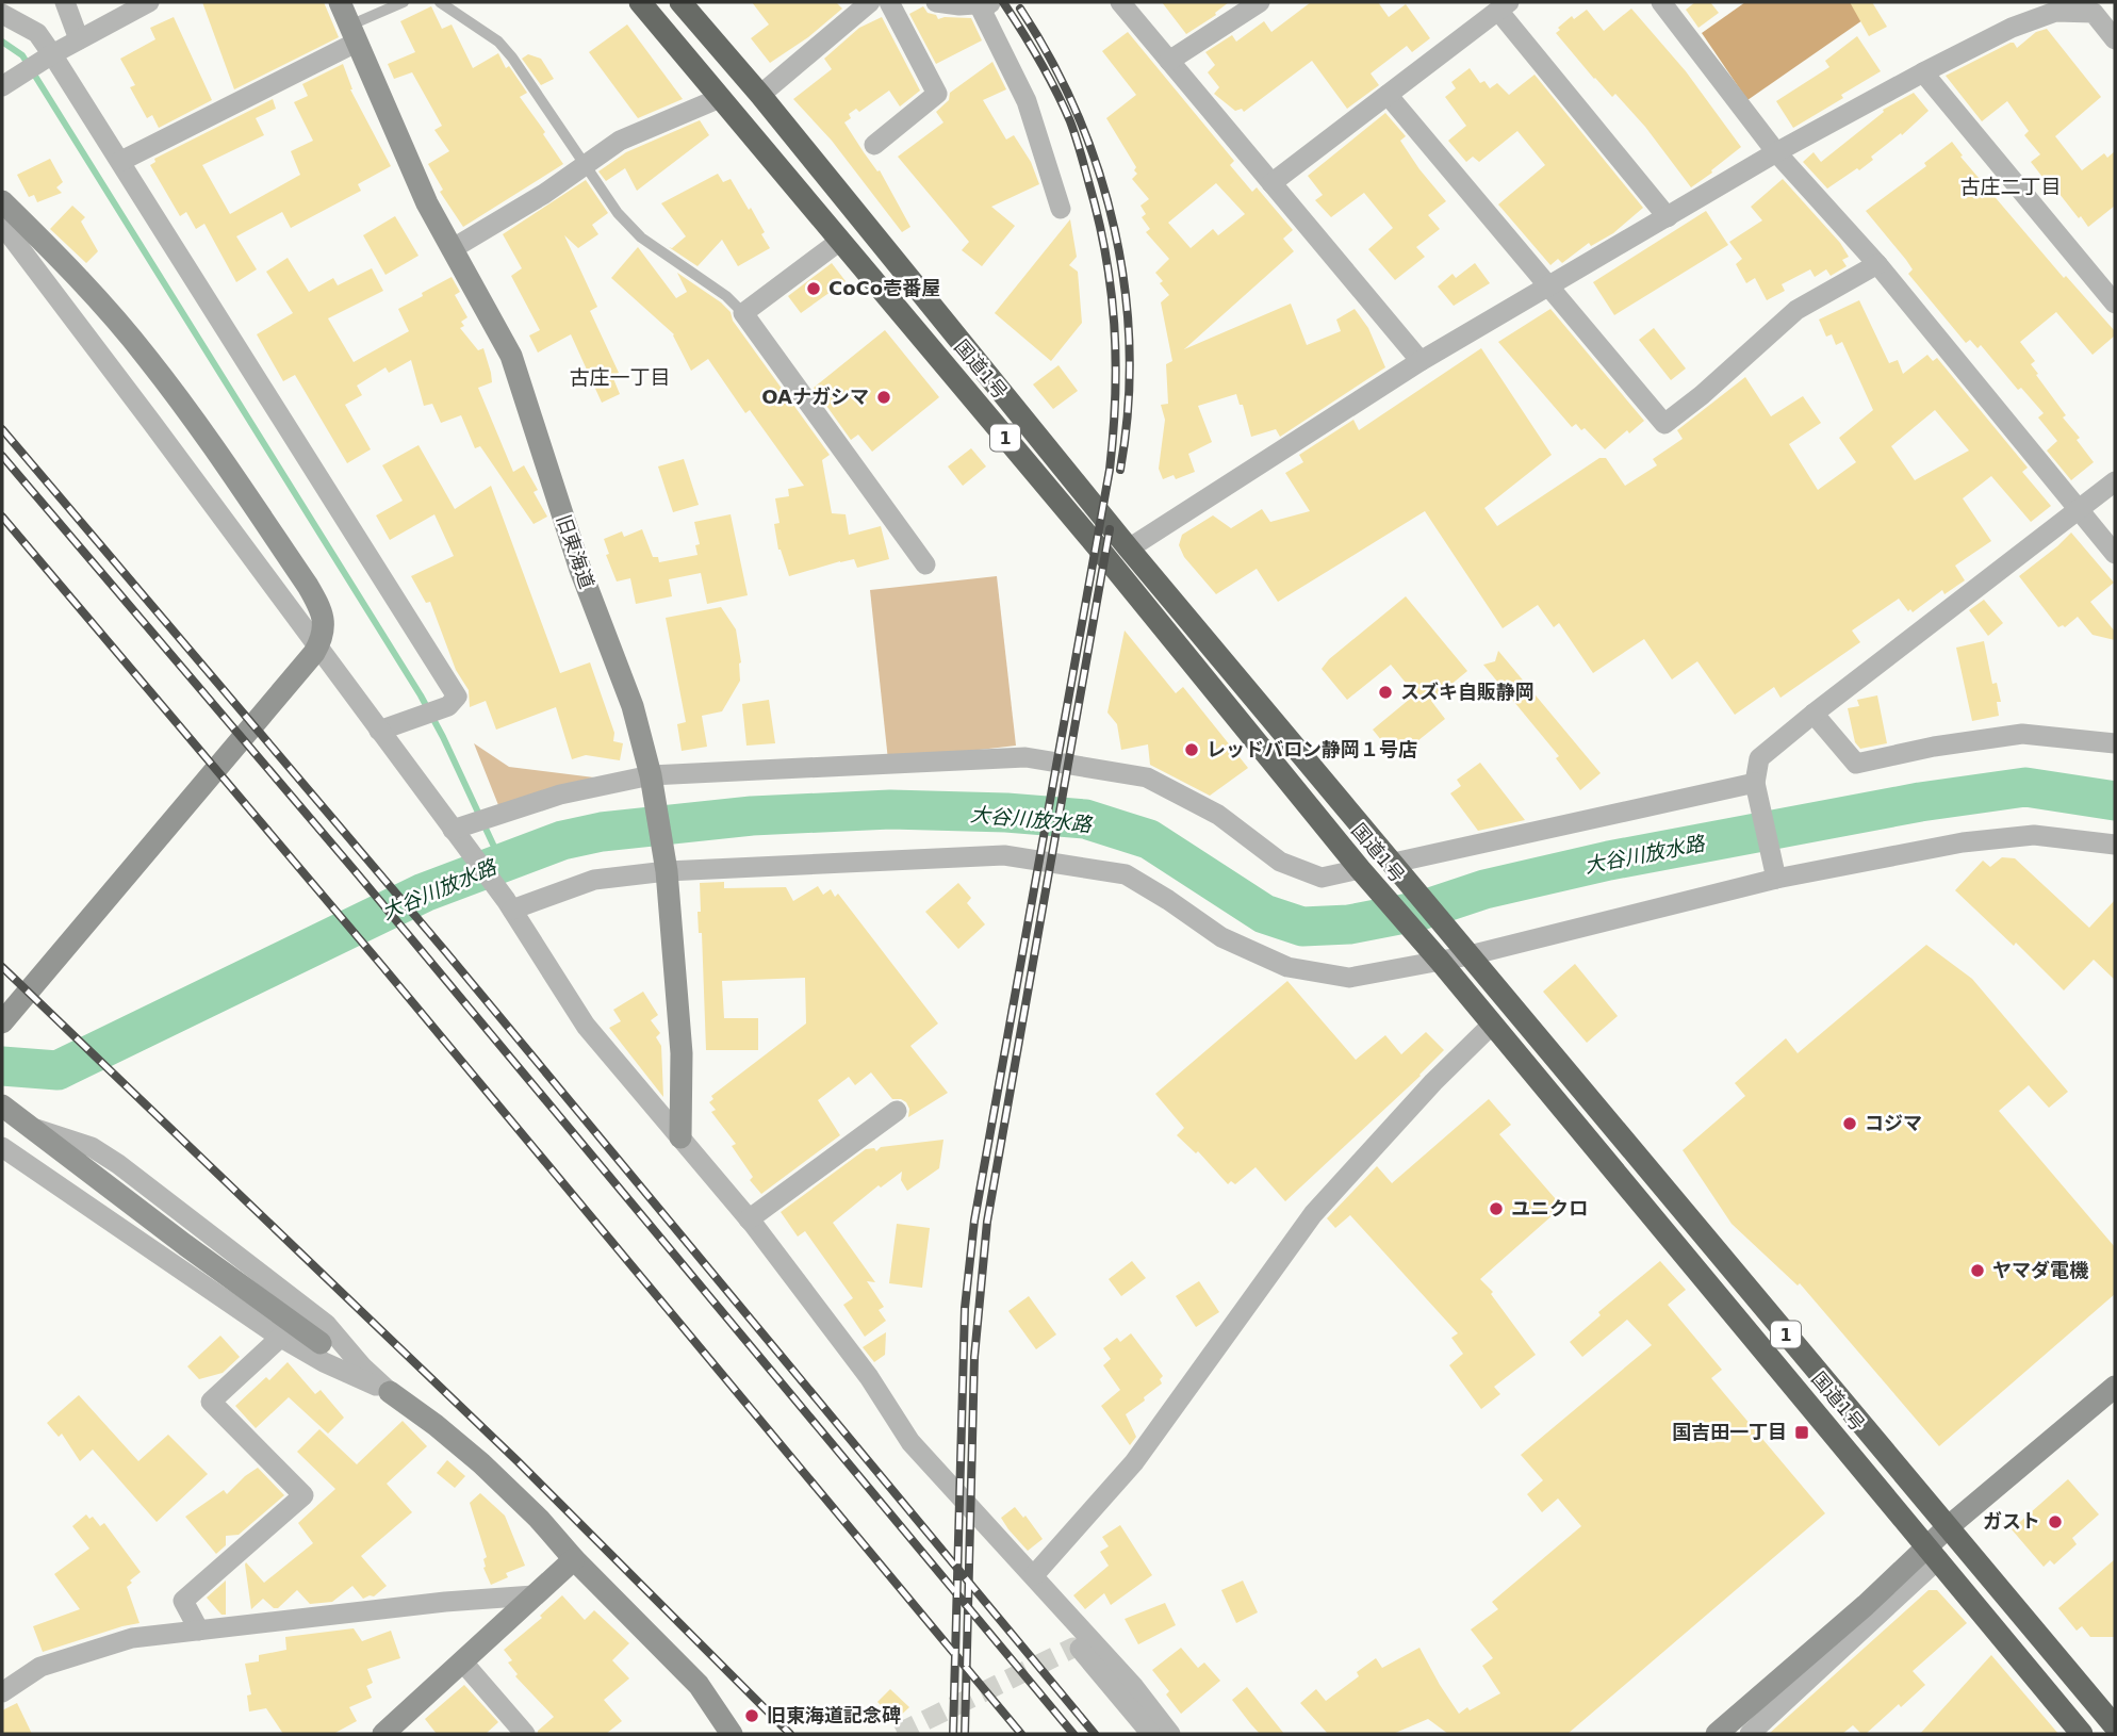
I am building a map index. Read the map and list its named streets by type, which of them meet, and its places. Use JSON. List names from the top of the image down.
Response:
{
  "streets": {
    "highway": ["国道1号", "1"],
    "street": ["旧東海道"]
  },
  "districts": ["古庄二丁目", "古庄一丁目"],
  "water": ["大谷川放水路"],
  "places": {
    "other": [
      "CoCo壱番屋",
      "OAナガシマ",
      "スズキ自販静岡",
      "レッドバロン静岡１号店",
      "コジマ",
      "ユニクロ",
      "ヤマダ電機",
      "ガスト",
      "旧東海道記念碑"
    ],
    "transit": ["国吉田一丁目"]
  }
}
